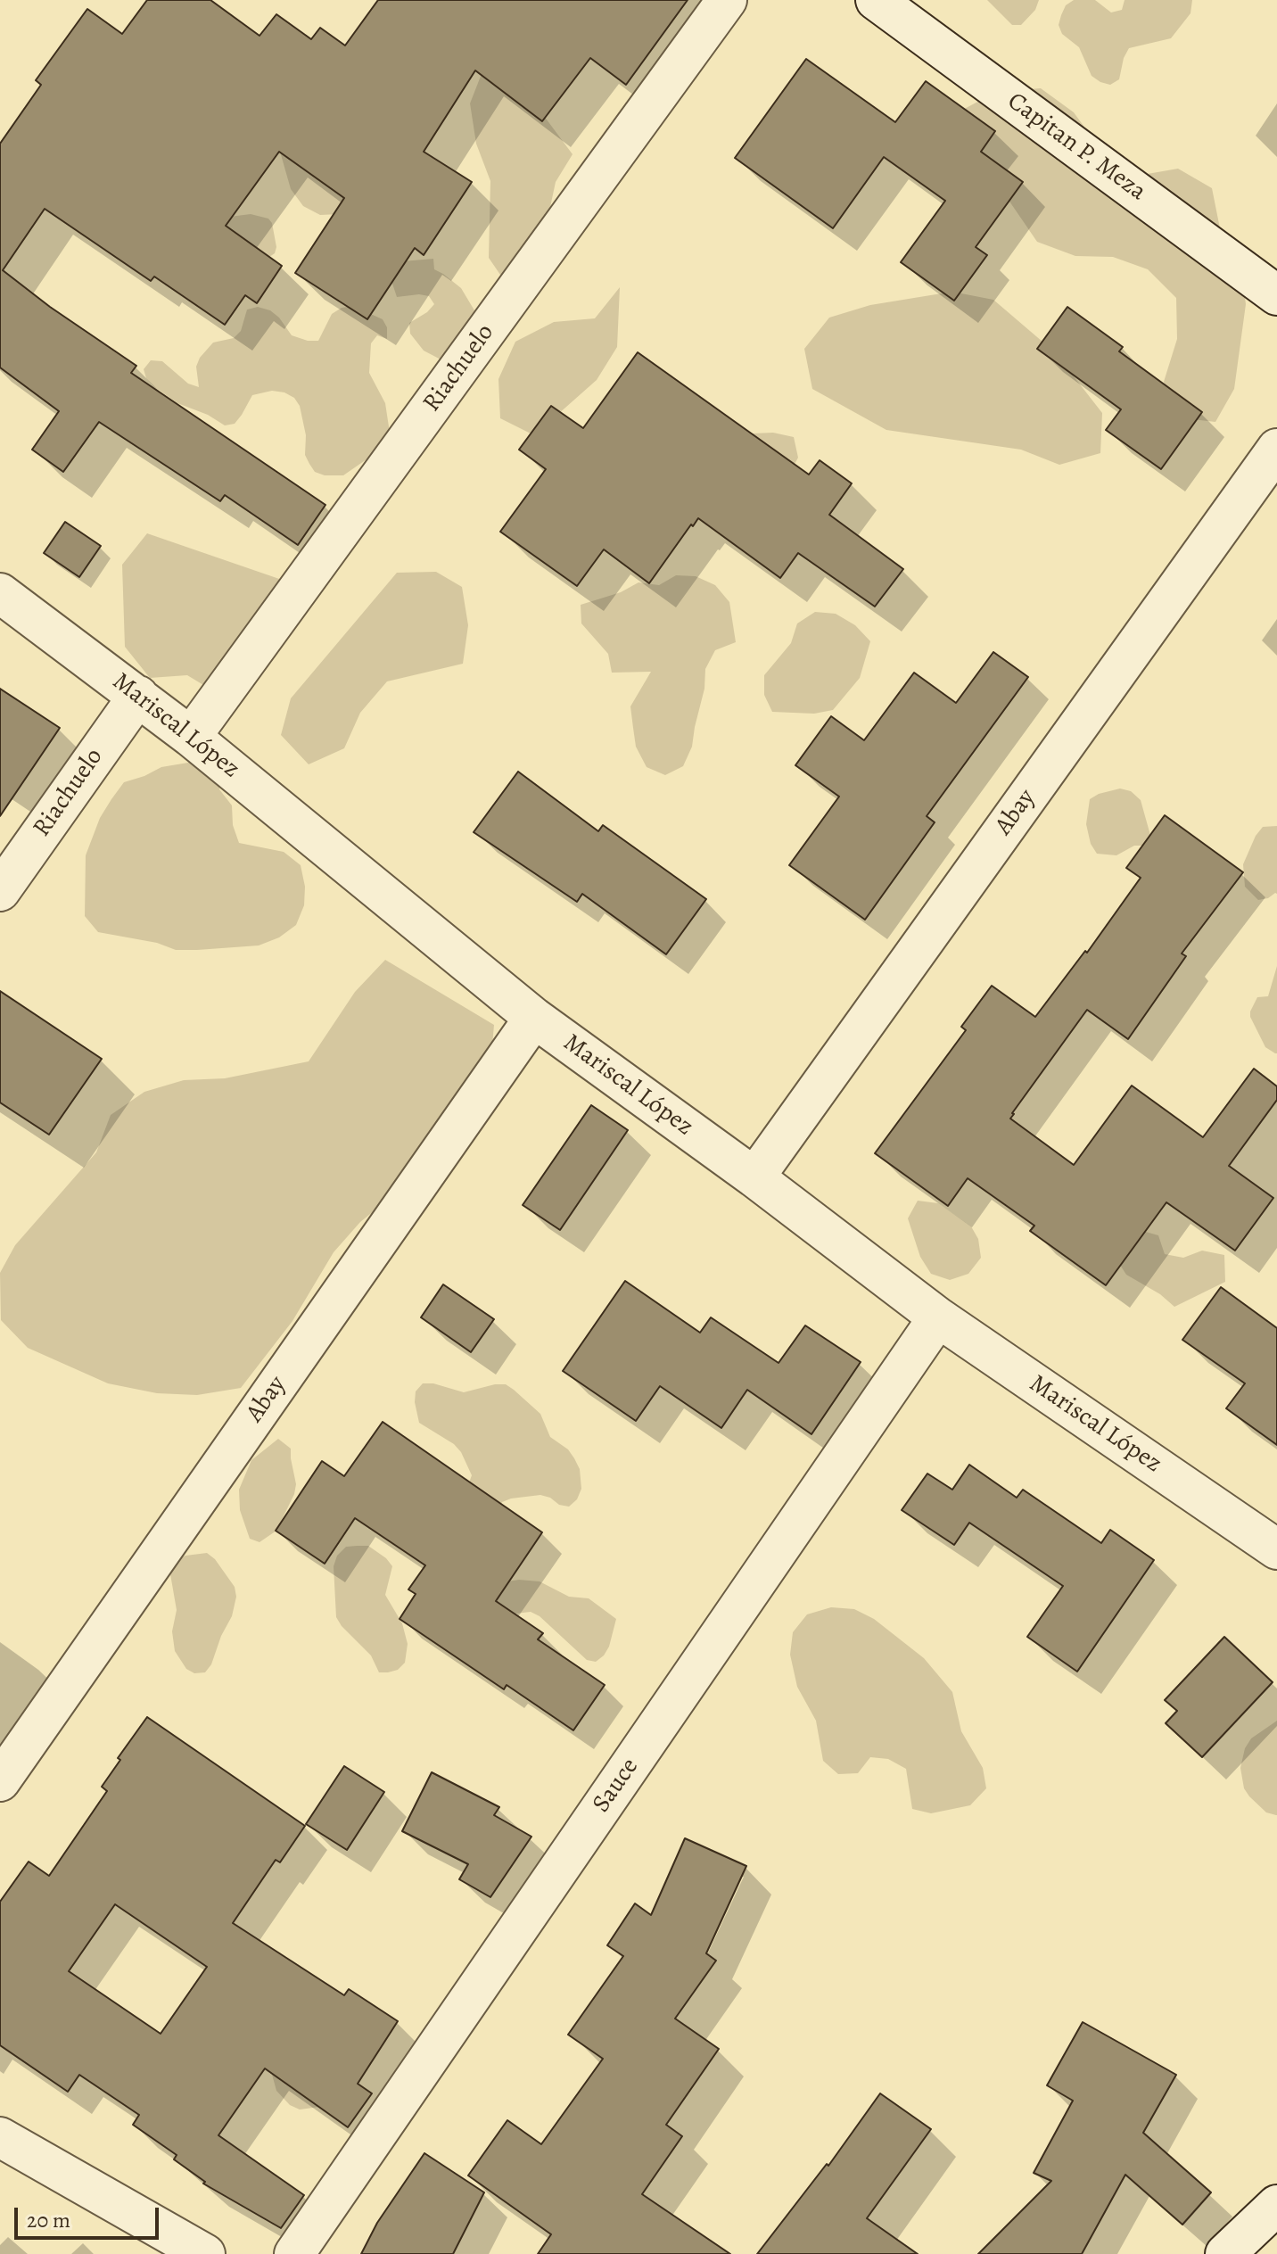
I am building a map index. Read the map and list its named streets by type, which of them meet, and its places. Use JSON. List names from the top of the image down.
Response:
{
  "streets": {
    "street": [
      "Capitan P. Meza",
      "Riachuelo",
      "Mariscal López",
      "Abay",
      "Sauce"
    ]
  },
  "crossings": [
    ["Riachuelo", "Mariscal López"],
    ["Mariscal López", "Abay"],
    ["Mariscal López", "Sauce"]
  ],
  "scale_bar": "20 m"
}
